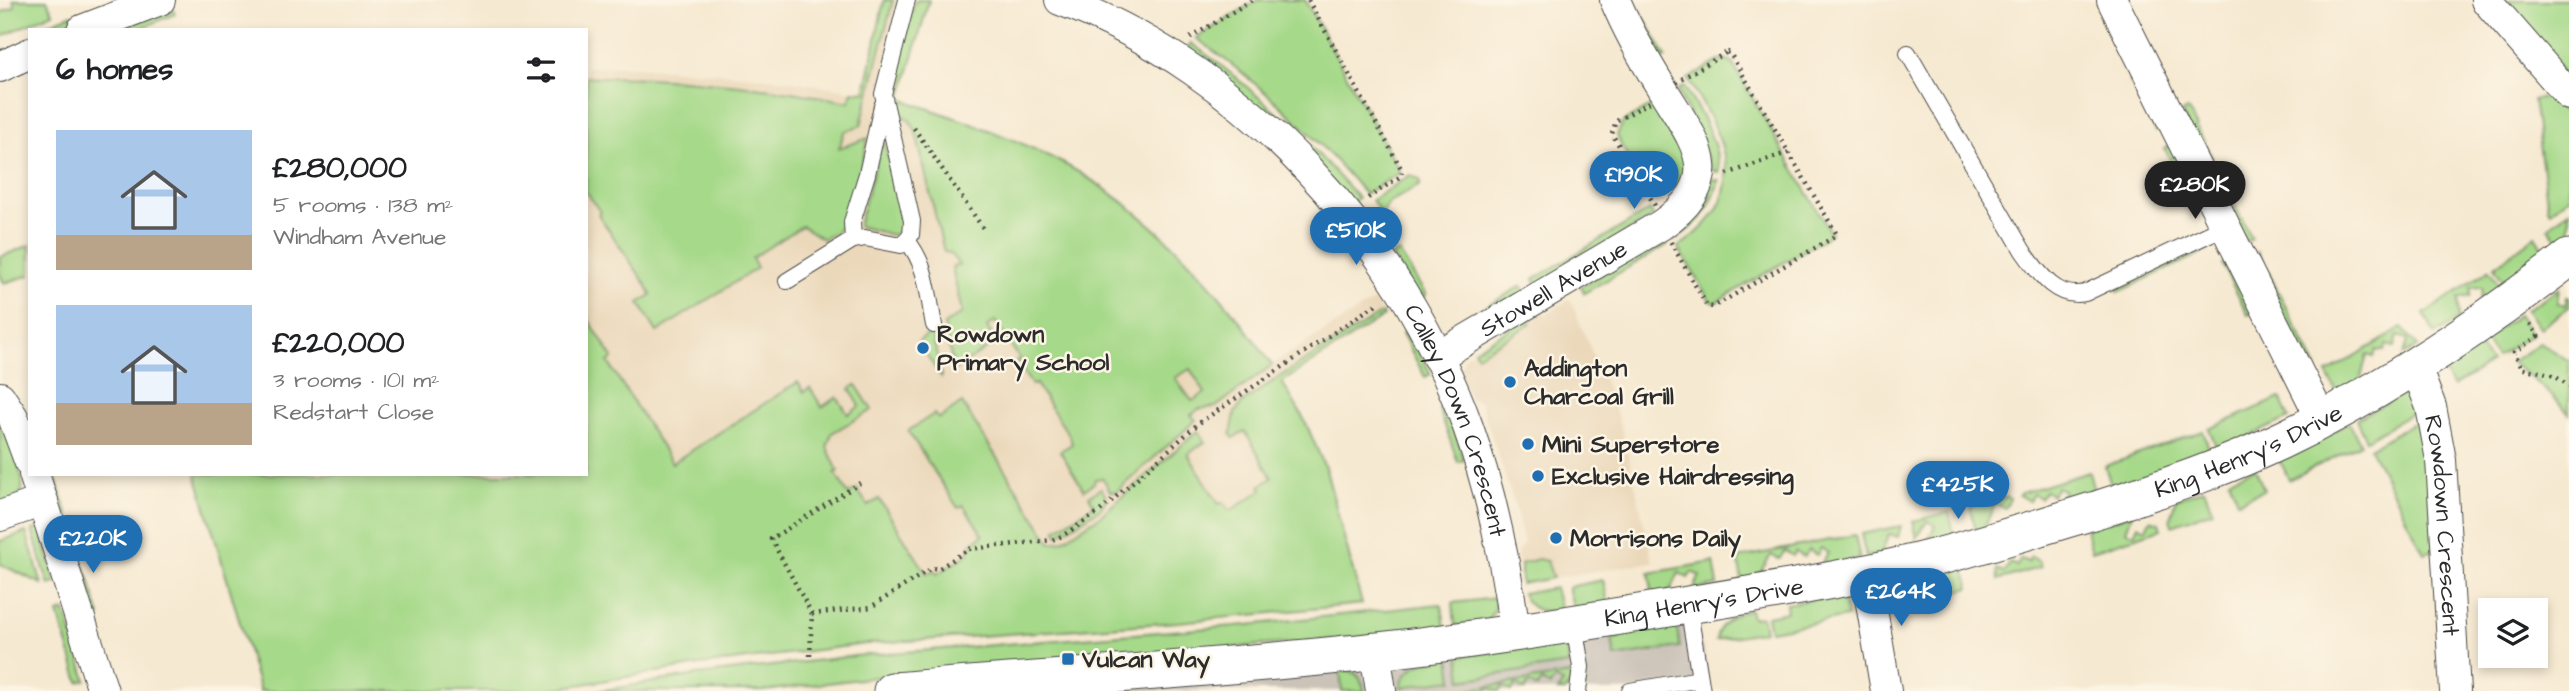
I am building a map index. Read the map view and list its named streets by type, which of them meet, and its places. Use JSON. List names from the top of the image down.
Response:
{
  "streets": {
    "street": [
      "Stowell Avenue",
      "Calley Down Crescent",
      "King Henry's Drive",
      "Rowdown Crescent"
    ]
  },
  "crossings": [
    ["Stowell Avenue", "Calley Down Crescent"],
    ["Calley Down Crescent", "King Henry's Drive"],
    ["King Henry's Drive", "Rowdown Crescent"]
  ],
  "places": {
    "other": [
      "Rowdown Primary School",
      "Addington Charcoal Grill",
      "Mini Superstore",
      "Exclusive Hairdressing",
      "Morrisons Daily"
    ],
    "transit": ["Vulcan Way"]
  },
  "page": {
    "heading": "6 homes",
    "list": [
      {
        "name": "£280,000",
        "note": "5 rooms · 138 m² · Windham Avenue"
      },
      {
        "name": "£220,000",
        "note": "3 rooms · 101 m² · Redstart Close"
      }
    ],
    "price": [
      "£190K",
      "£280K",
      "£510K",
      "£425K",
      "£220K",
      "£264K"
    ]
  }
}
